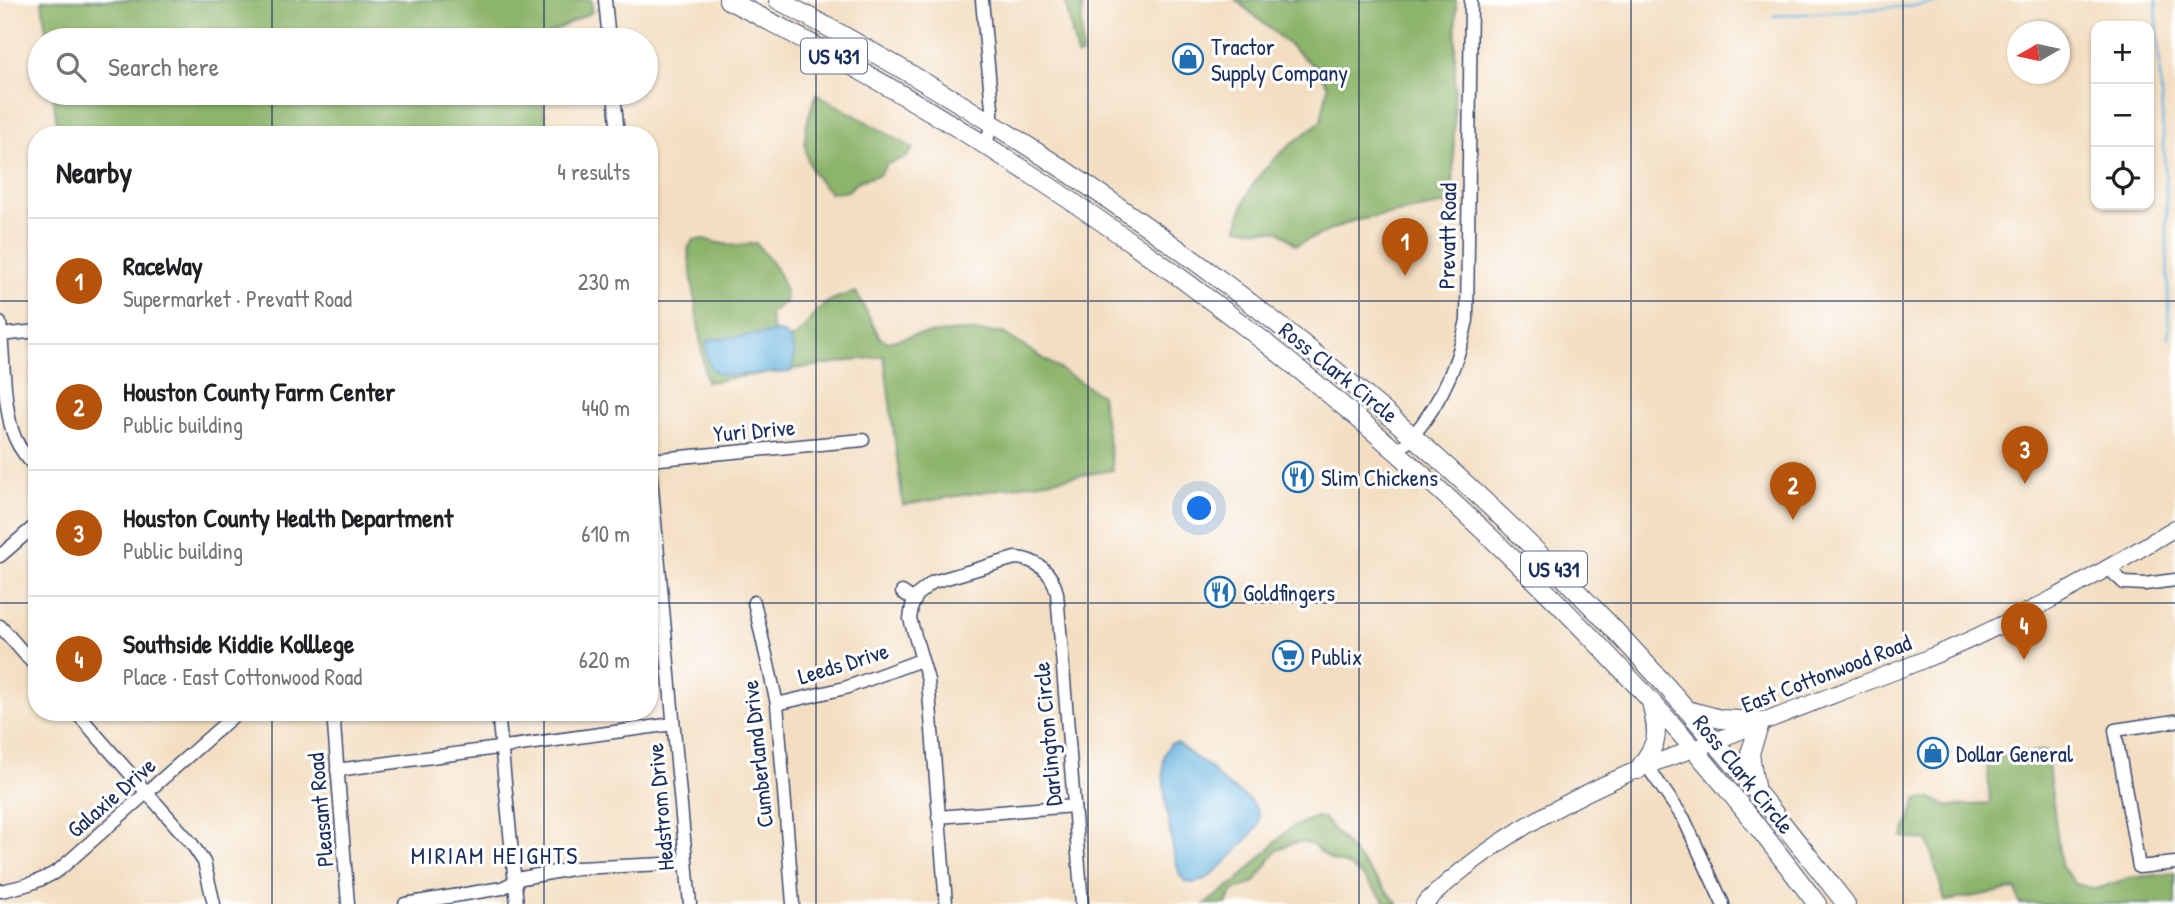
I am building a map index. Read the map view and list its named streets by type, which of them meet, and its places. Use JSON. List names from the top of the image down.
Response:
{
  "streets": {
    "highway": ["US 431", "Ross Clark Circle"],
    "main road": ["East Cottonwood Road"],
    "street": [
      "Prevatt Road",
      "Yuri Drive",
      "Leeds Drive",
      "Darlington Circle",
      "Cumberland Drive",
      "Galaxie Drive",
      "Hedstrom Drive",
      "Pleasant Road"
    ]
  },
  "crossings": [
    ["Prevatt Road", "Ross Clark Circle"],
    ["Ross Clark Circle", "East Cottonwood Road"],
    ["Leeds Drive", "Cumberland Drive"]
  ],
  "districts": ["MIRIAM HEIGHTS"],
  "places": {
    "shop": ["Tractor Supply Company", "Dollar General"],
    "restaurant": ["Slim Chickens", "Goldfingers"],
    "supermarket": ["Publix"]
  },
  "north": "left",
  "page": {
    "map_buttons": ["+", "−"],
    "search": "Search here",
    "heading": ["Nearby", "4 results"],
    "list": [
      {
        "mark": "1",
        "name": "RaceWay",
        "note": "Supermarket · Prevatt Road",
        "value": "230 m"
      },
      {
        "mark": "2",
        "name": "Houston County Farm Center",
        "note": "Public building",
        "value": "440 m"
      },
      {
        "mark": "3",
        "name": "Houston County Health Department",
        "note": "Public building",
        "value": "610 m"
      },
      {
        "mark": "4",
        "name": "Southside Kiddie Kolllege",
        "note": "Place · East Cottonwood Road",
        "value": "620 m"
      }
    ],
    "pins": [
      "1",
      "3",
      "2",
      "4"
    ]
  }
}
